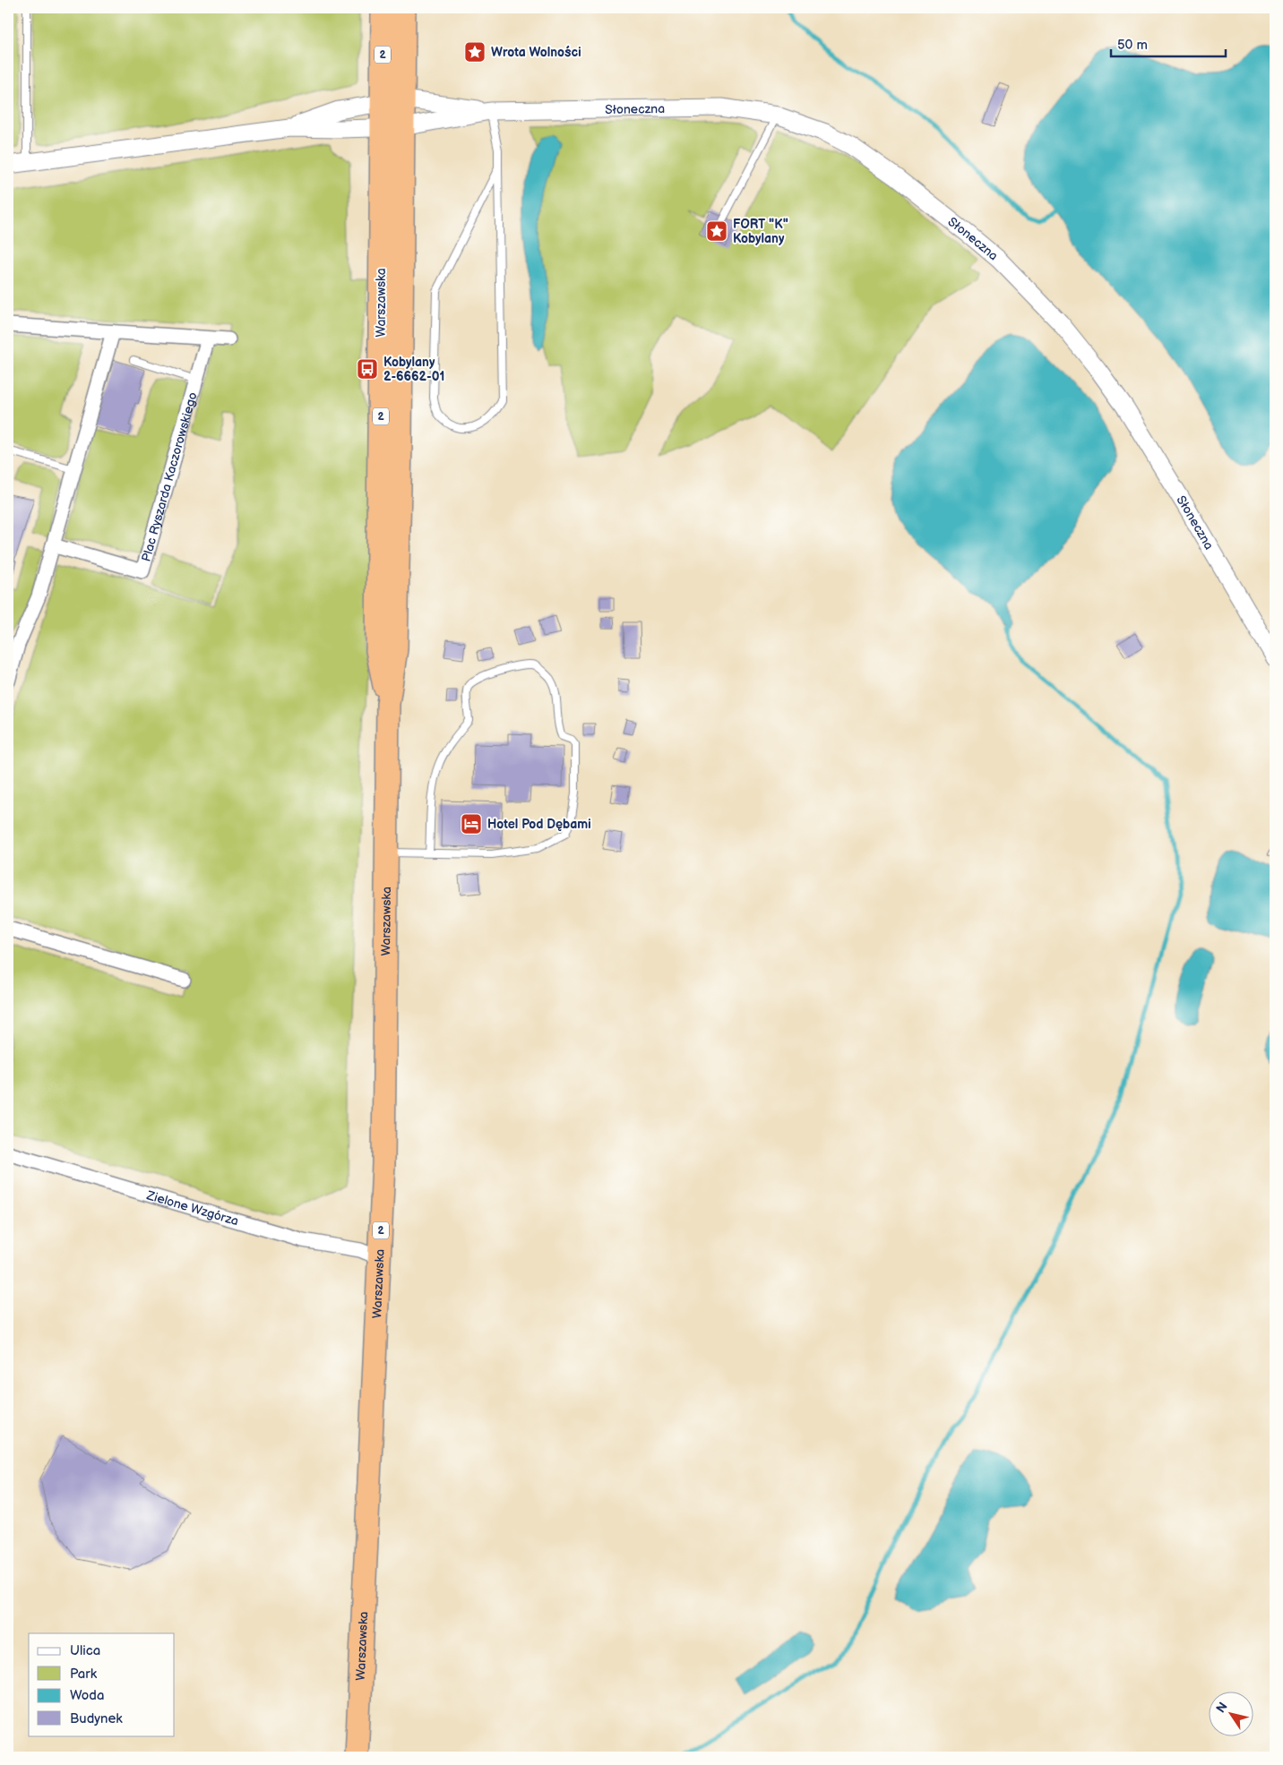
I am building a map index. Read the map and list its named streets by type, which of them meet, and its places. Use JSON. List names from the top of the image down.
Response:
{
  "streets": {
    "highway": ["2", "Warszawska"],
    "street": ["Słoneczna", "Plac Ryszarda Kaczorowskiego", "Zielone Wzgórza"]
  },
  "crossings": [
    ["Słoneczna", "Warszawska"],
    ["Warszawska", "Zielone Wzgórza"]
  ],
  "places": {
    "place": ["Wrota Wolności", "FORT \"K\" Kobylany"],
    "bus stop": ["Kobylany 2-6662-01"],
    "hotel": ["Hotel Pod Dębami"]
  },
  "legend": [
    "Ulica",
    "Park",
    "Woda",
    "Budynek"
  ],
  "scale_bar": "50 m",
  "north": "top left"
}
